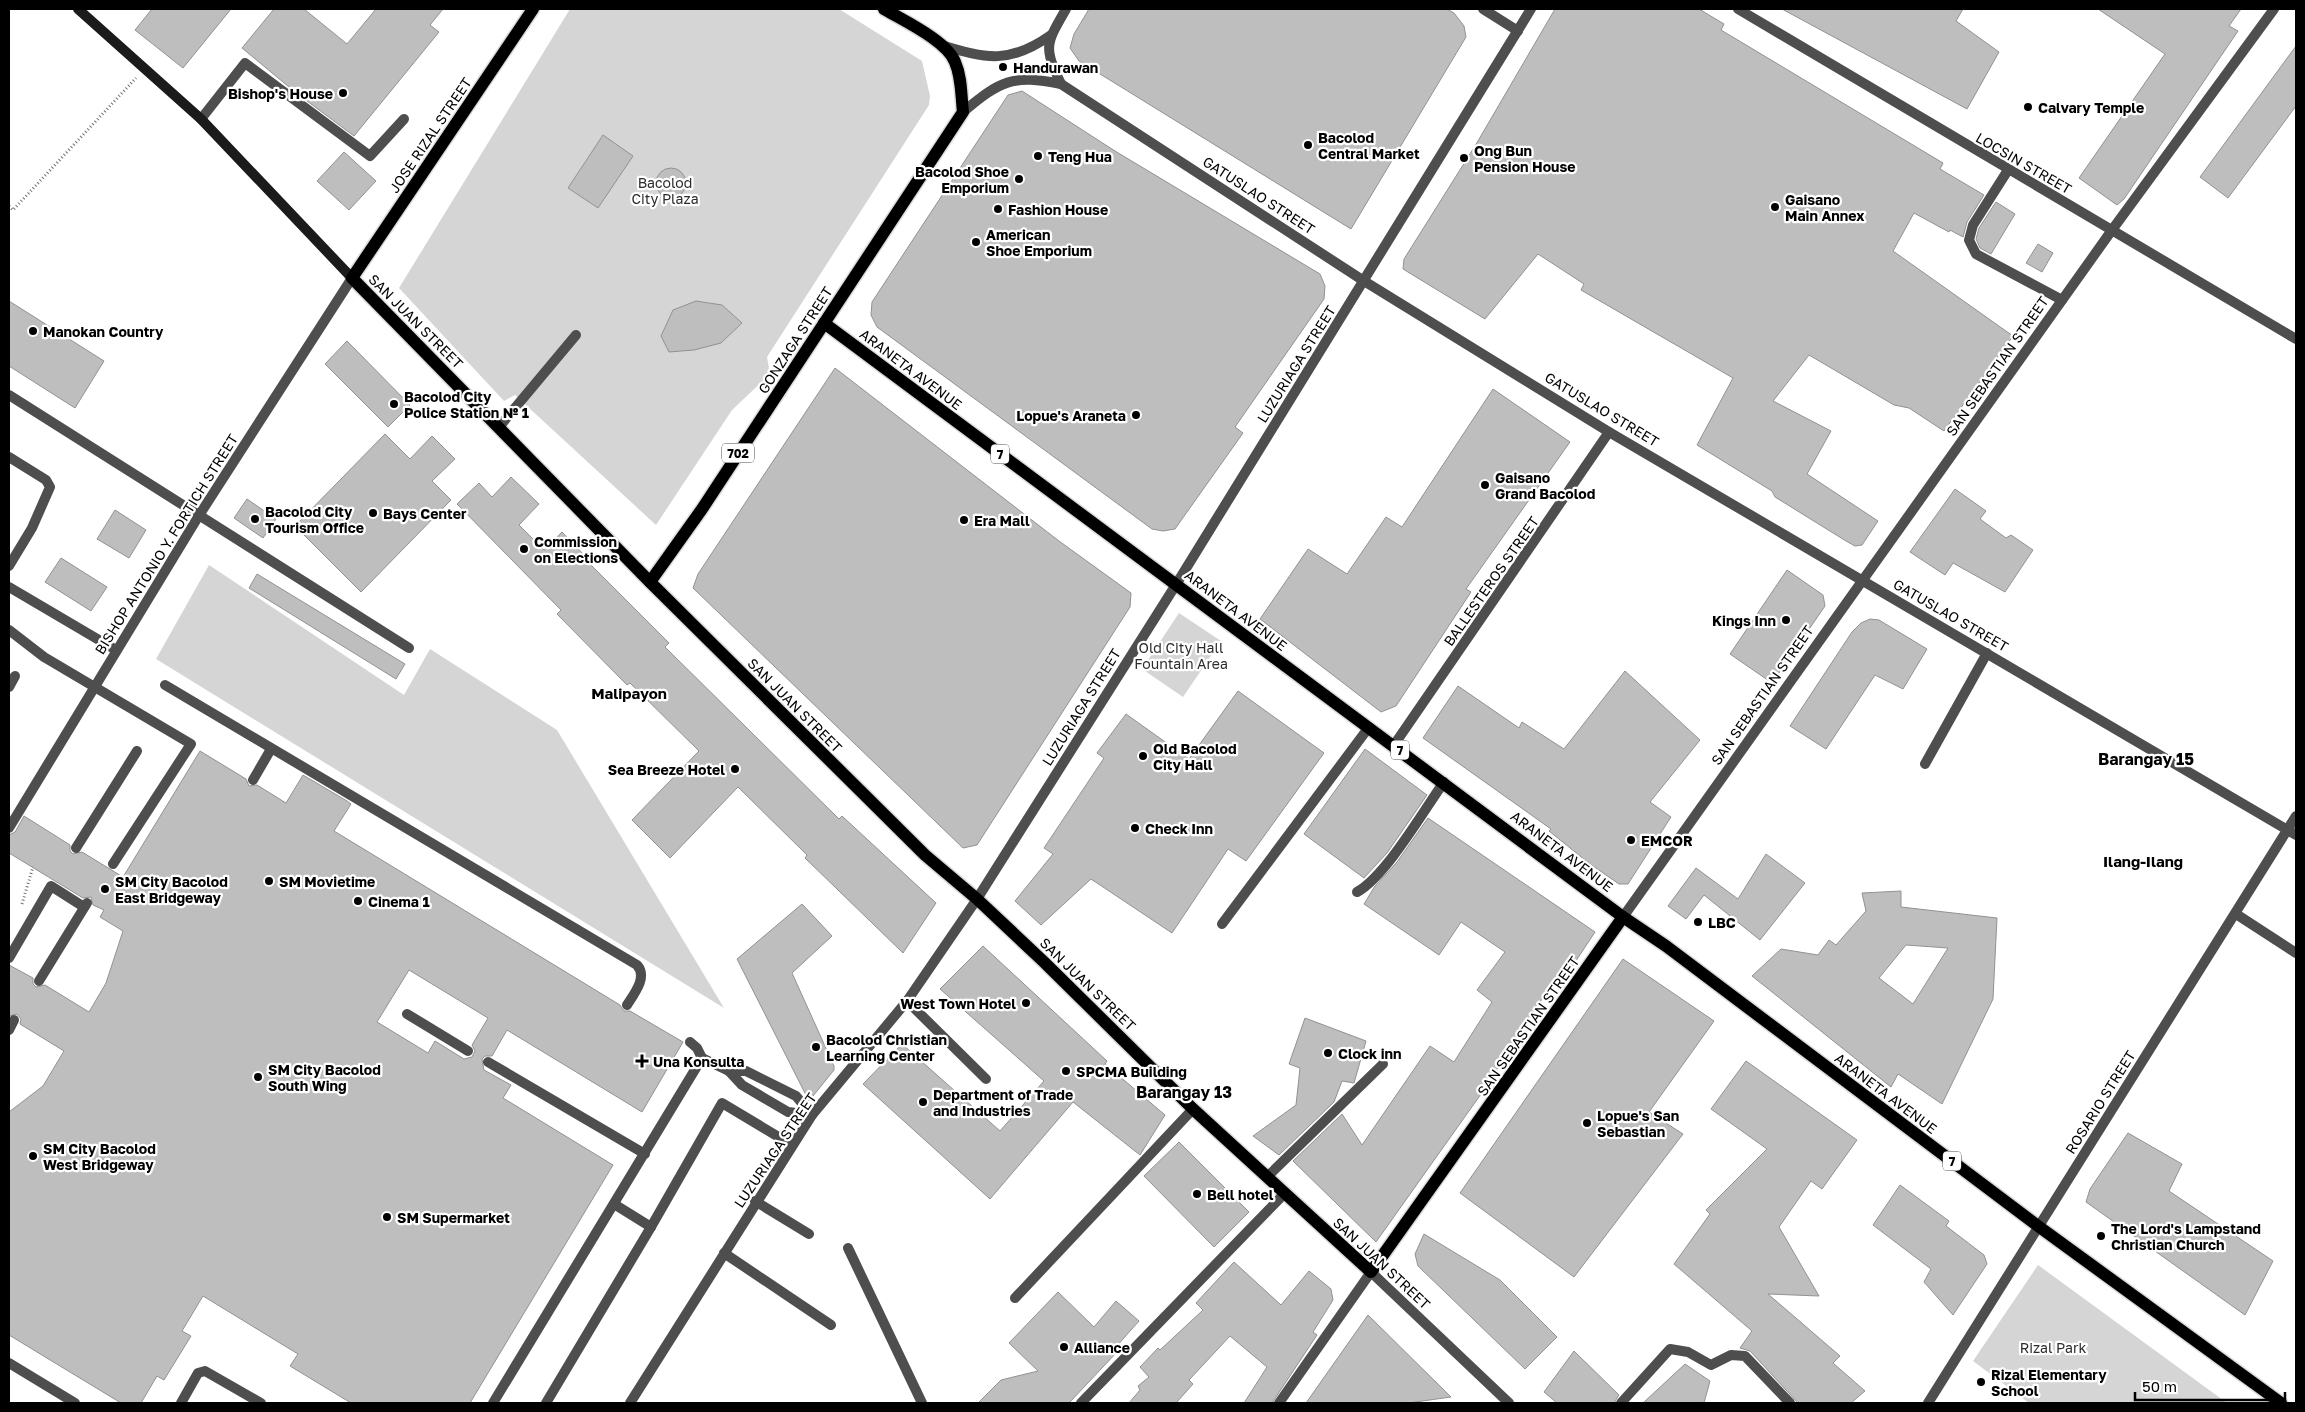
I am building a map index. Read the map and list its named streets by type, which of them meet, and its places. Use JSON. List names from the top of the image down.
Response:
{
  "streets": {
    "main road": [
      "JOSE RIZAL STREET",
      "SAN JUAN STREET",
      "GONZAGA STREET",
      "SAN SEBASTIAN STREET",
      "ARANETA AVENUE",
      "702",
      "7"
    ],
    "street": [
      "LOCSIN STREET",
      "GATUSLAO STREET",
      "LUZURIAGA STREET",
      "BISHOP ANTONIO Y. FORTICH STREET",
      "BALLESTEROS STREET",
      "ROSARIO STREET"
    ]
  },
  "crossings": [
    ["JOSE RIZAL STREET", "SAN JUAN STREET"],
    ["JOSE RIZAL STREET", "BISHOP ANTONIO Y. FORTICH STREET"],
    ["LOCSIN STREET", "SAN SEBASTIAN STREET"],
    ["GATUSLAO STREET", "GONZAGA STREET"],
    ["GATUSLAO STREET", "LUZURIAGA STREET"],
    ["GATUSLAO STREET", "SAN SEBASTIAN STREET"],
    ["GATUSLAO STREET", "BALLESTEROS STREET"],
    ["GATUSLAO STREET", "ROSARIO STREET"],
    ["SAN JUAN STREET", "GONZAGA STREET"],
    ["SAN JUAN STREET", "LUZURIAGA STREET"],
    ["SAN JUAN STREET", "SAN SEBASTIAN STREET"],
    ["SAN JUAN STREET", "BISHOP ANTONIO Y. FORTICH STREET"],
    ["GONZAGA STREET", "ARANETA AVENUE"],
    ["LUZURIAGA STREET", "ARANETA AVENUE"],
    ["SAN SEBASTIAN STREET", "ARANETA AVENUE"],
    ["ARANETA AVENUE", "BALLESTEROS STREET"],
    ["ARANETA AVENUE", "ROSARIO STREET"]
  ],
  "districts": [
    "Malipayon",
    "Barangay 15",
    "Ilang-Ilang",
    "Barangay 13"
  ],
  "parks": ["Bacolod City Plaza", "Old City Hall Fountain Area", "Rizal Park"],
  "places": {
    "other": [
      "Handurawan",
      "Bishop's House",
      "Calvary Temple",
      "Bacolod Central Market",
      "Teng Hua",
      "Ong Bun Pension House",
      "Bacolod Shoe Emporium",
      "Gaisano Main Annex",
      "Fashion House",
      "American Shoe Emporium",
      "Manokan Country",
      "Bacolod City Police Station № 1",
      "Lopue's Araneta",
      "Gaisano Grand Bacolod",
      "Bays Center",
      "Bacolod City Tourism Office",
      "Era Mall",
      "Commission on Elections",
      "Kings Inn",
      "Old Bacolod City Hall",
      "Sea Breeze Hotel",
      "Check Inn",
      "EMCOR",
      "SM Movietime",
      "SM City Bacolod East Bridgeway",
      "Cinema 1",
      "LBC",
      "West Town Hotel",
      "Bacolod Christian Learning Center",
      "Clock inn",
      "SPCMA Building",
      "SM City Bacolod South Wing",
      "Department of Trade and Industries",
      "Lopue's San Sebastian",
      "SM City Bacolod West Bridgeway",
      "Bell hotel",
      "SM Supermarket",
      "The Lord's Lampstand Christian Church",
      "Alliance",
      "Rizal Elementary School"
    ],
    "health": ["Una Konsulta"]
  },
  "scale_bar": "50 m"
}
